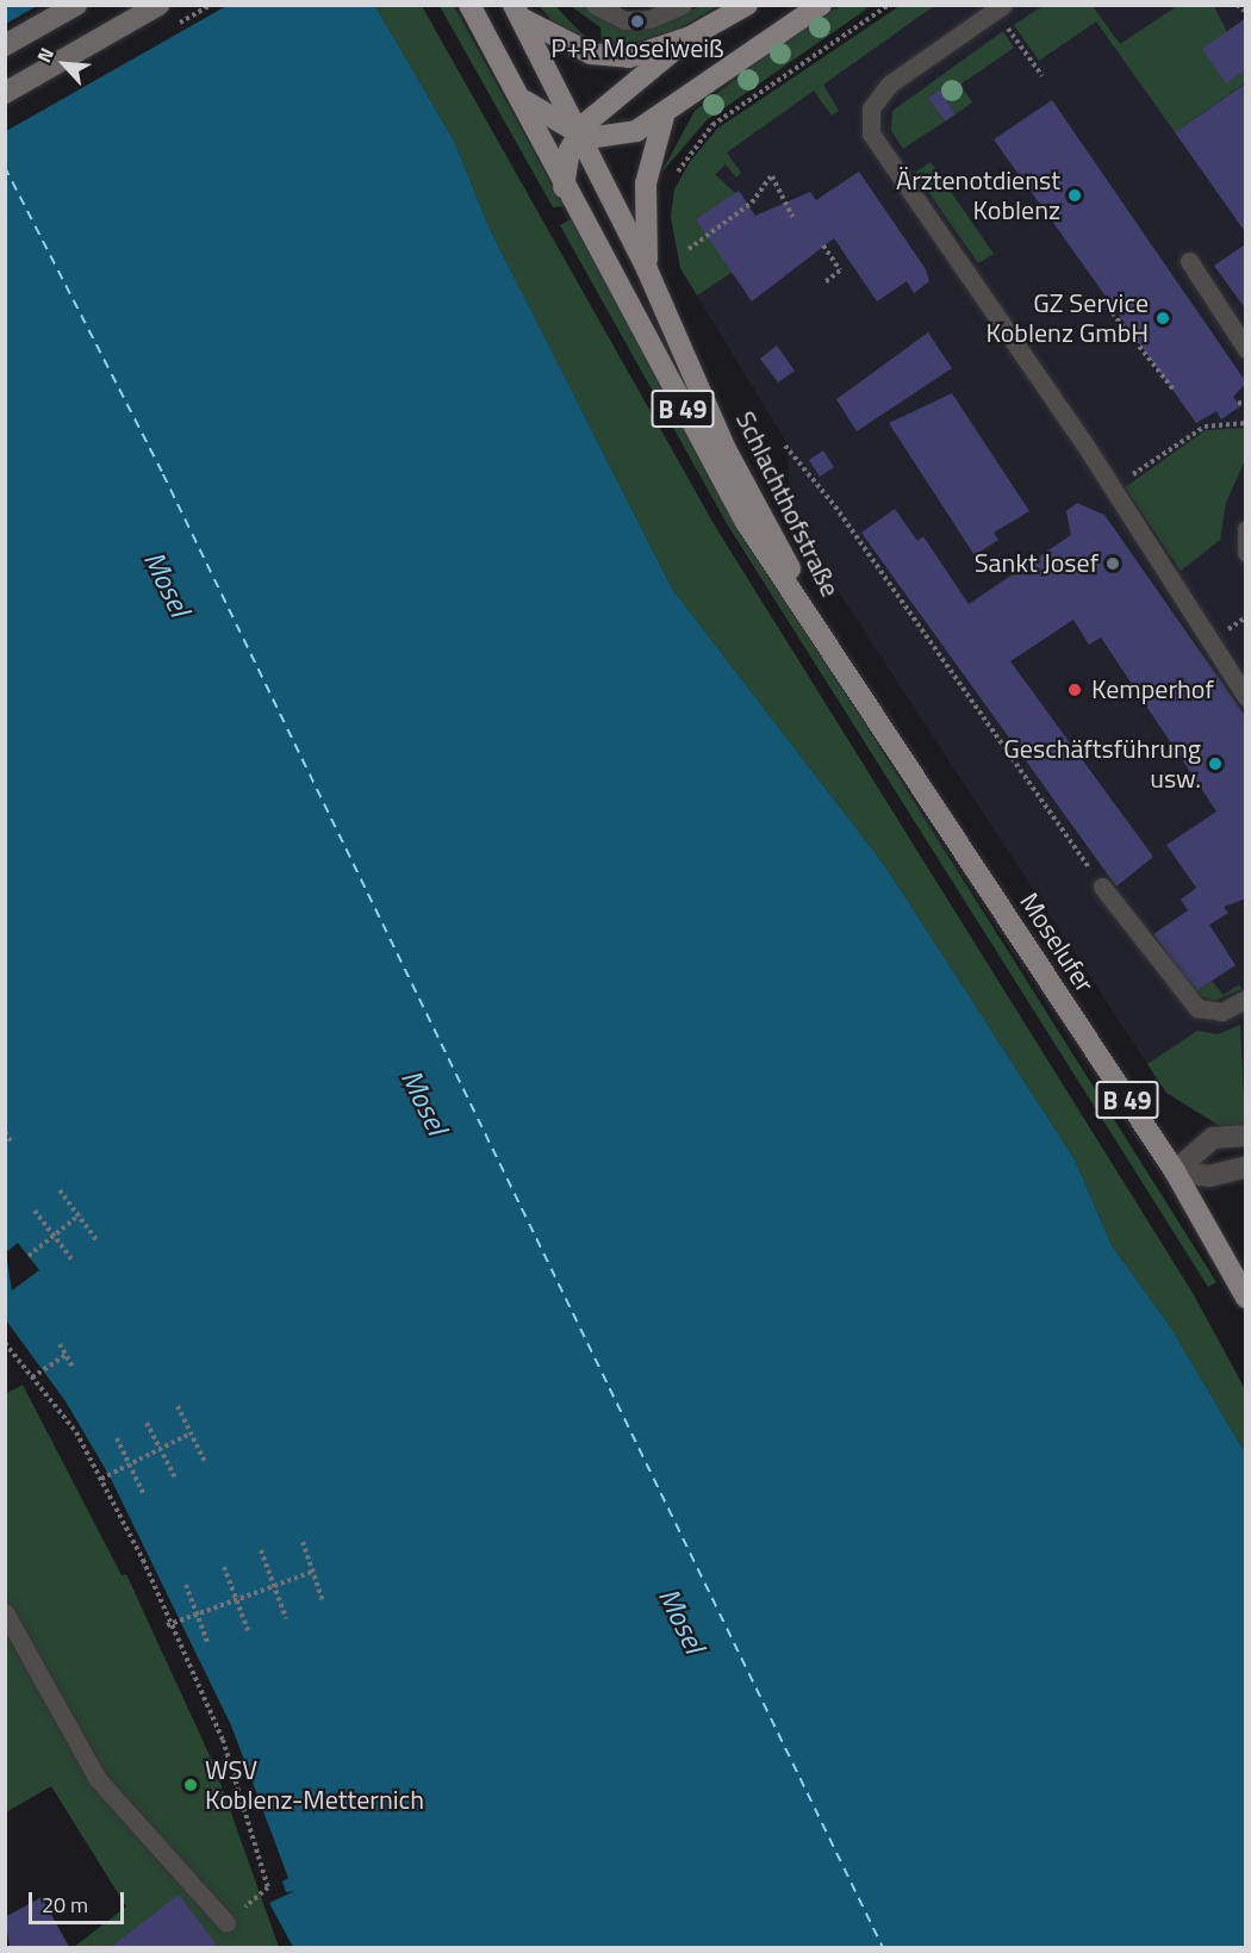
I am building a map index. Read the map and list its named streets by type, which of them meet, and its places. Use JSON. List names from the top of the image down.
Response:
{
  "streets": {
    "main road": ["B 49", "Schlachthofstraße", "Moselufer"]
  },
  "crossings": [
    ["Schlachthofstraße", "Moselufer"]
  ],
  "water": ["Mosel"],
  "places": [
    "P+R Moselweiß",
    "Ärztenotdienst Koblenz",
    "GZ Service Koblenz GmbH",
    "Sankt Josef",
    "Kemperhof",
    "Geschäftsführung usw.",
    "WSV Koblenz-Metternich"
  ],
  "scale_bar": "20 m",
  "north": "top left"
}
